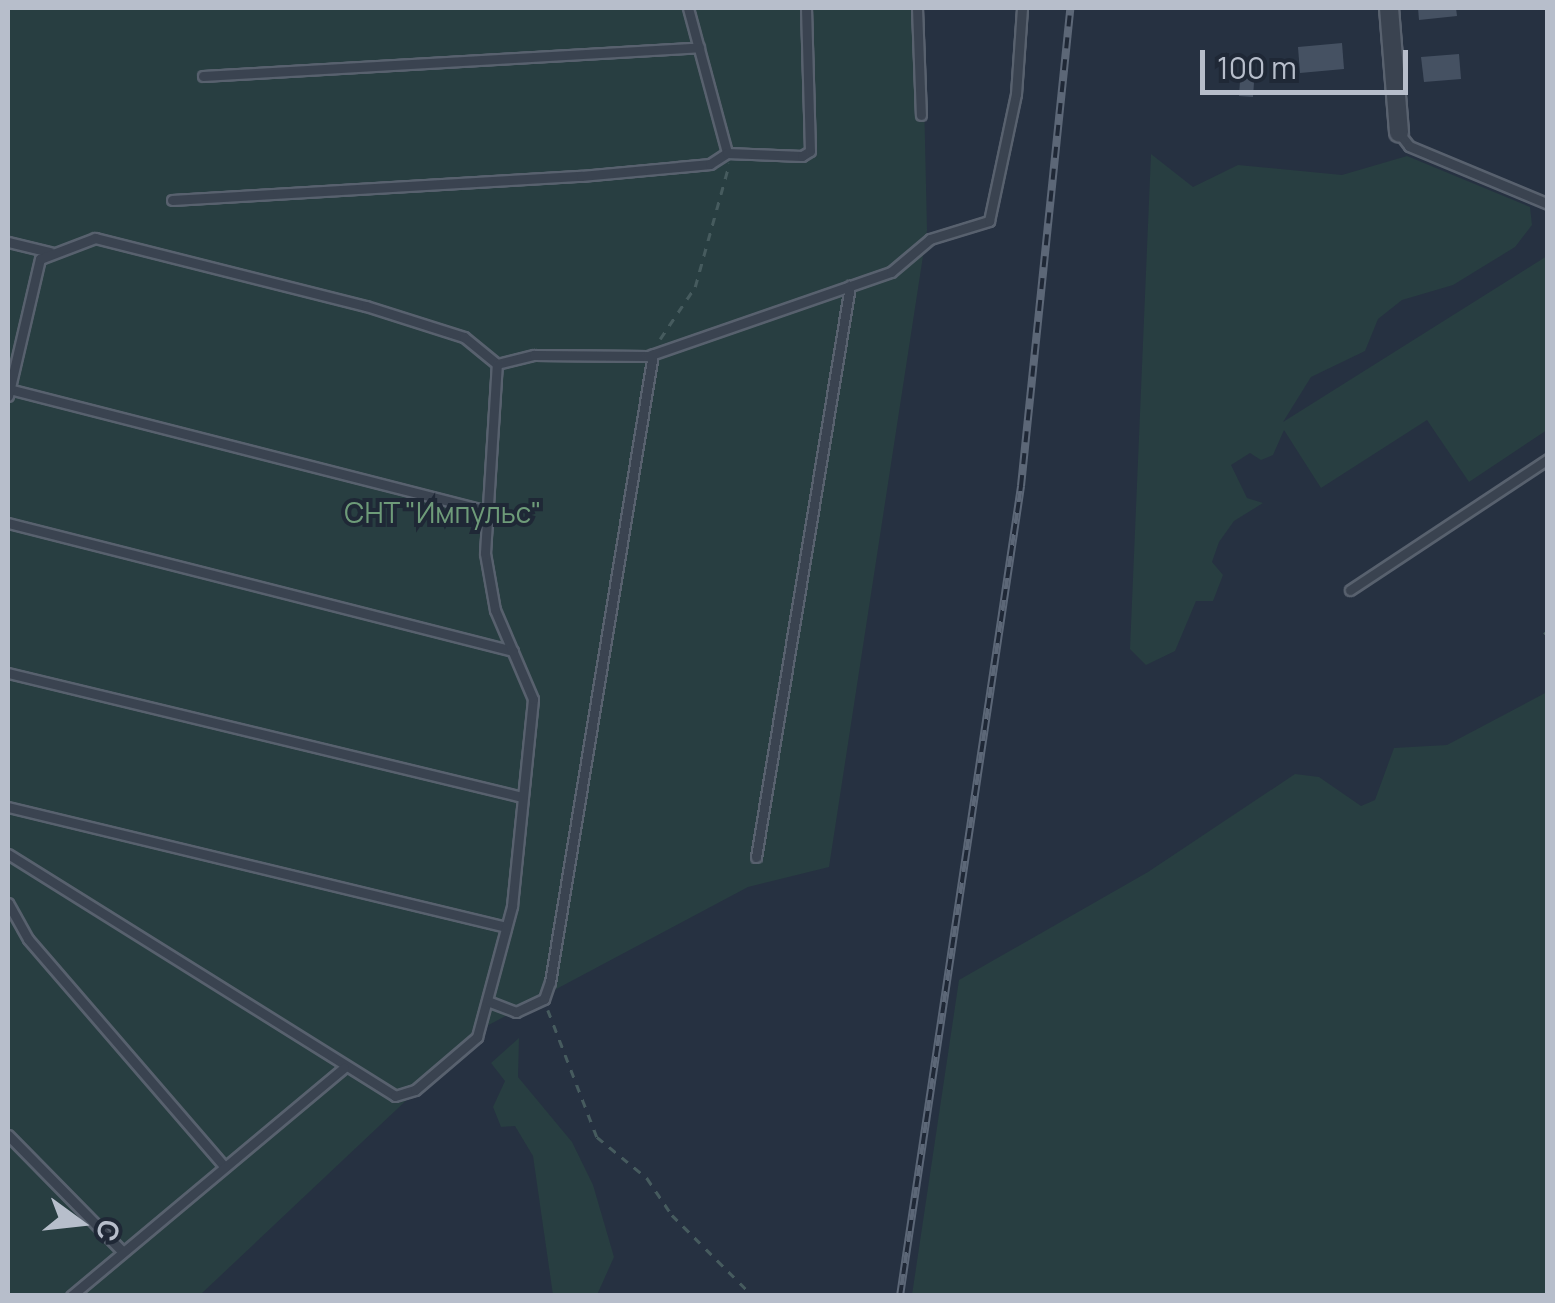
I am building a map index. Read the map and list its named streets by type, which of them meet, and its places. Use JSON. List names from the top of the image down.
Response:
{
  "parks": ["СНТ \"Импульс\""],
  "scale_bar": "100 m",
  "north": "right"
}
